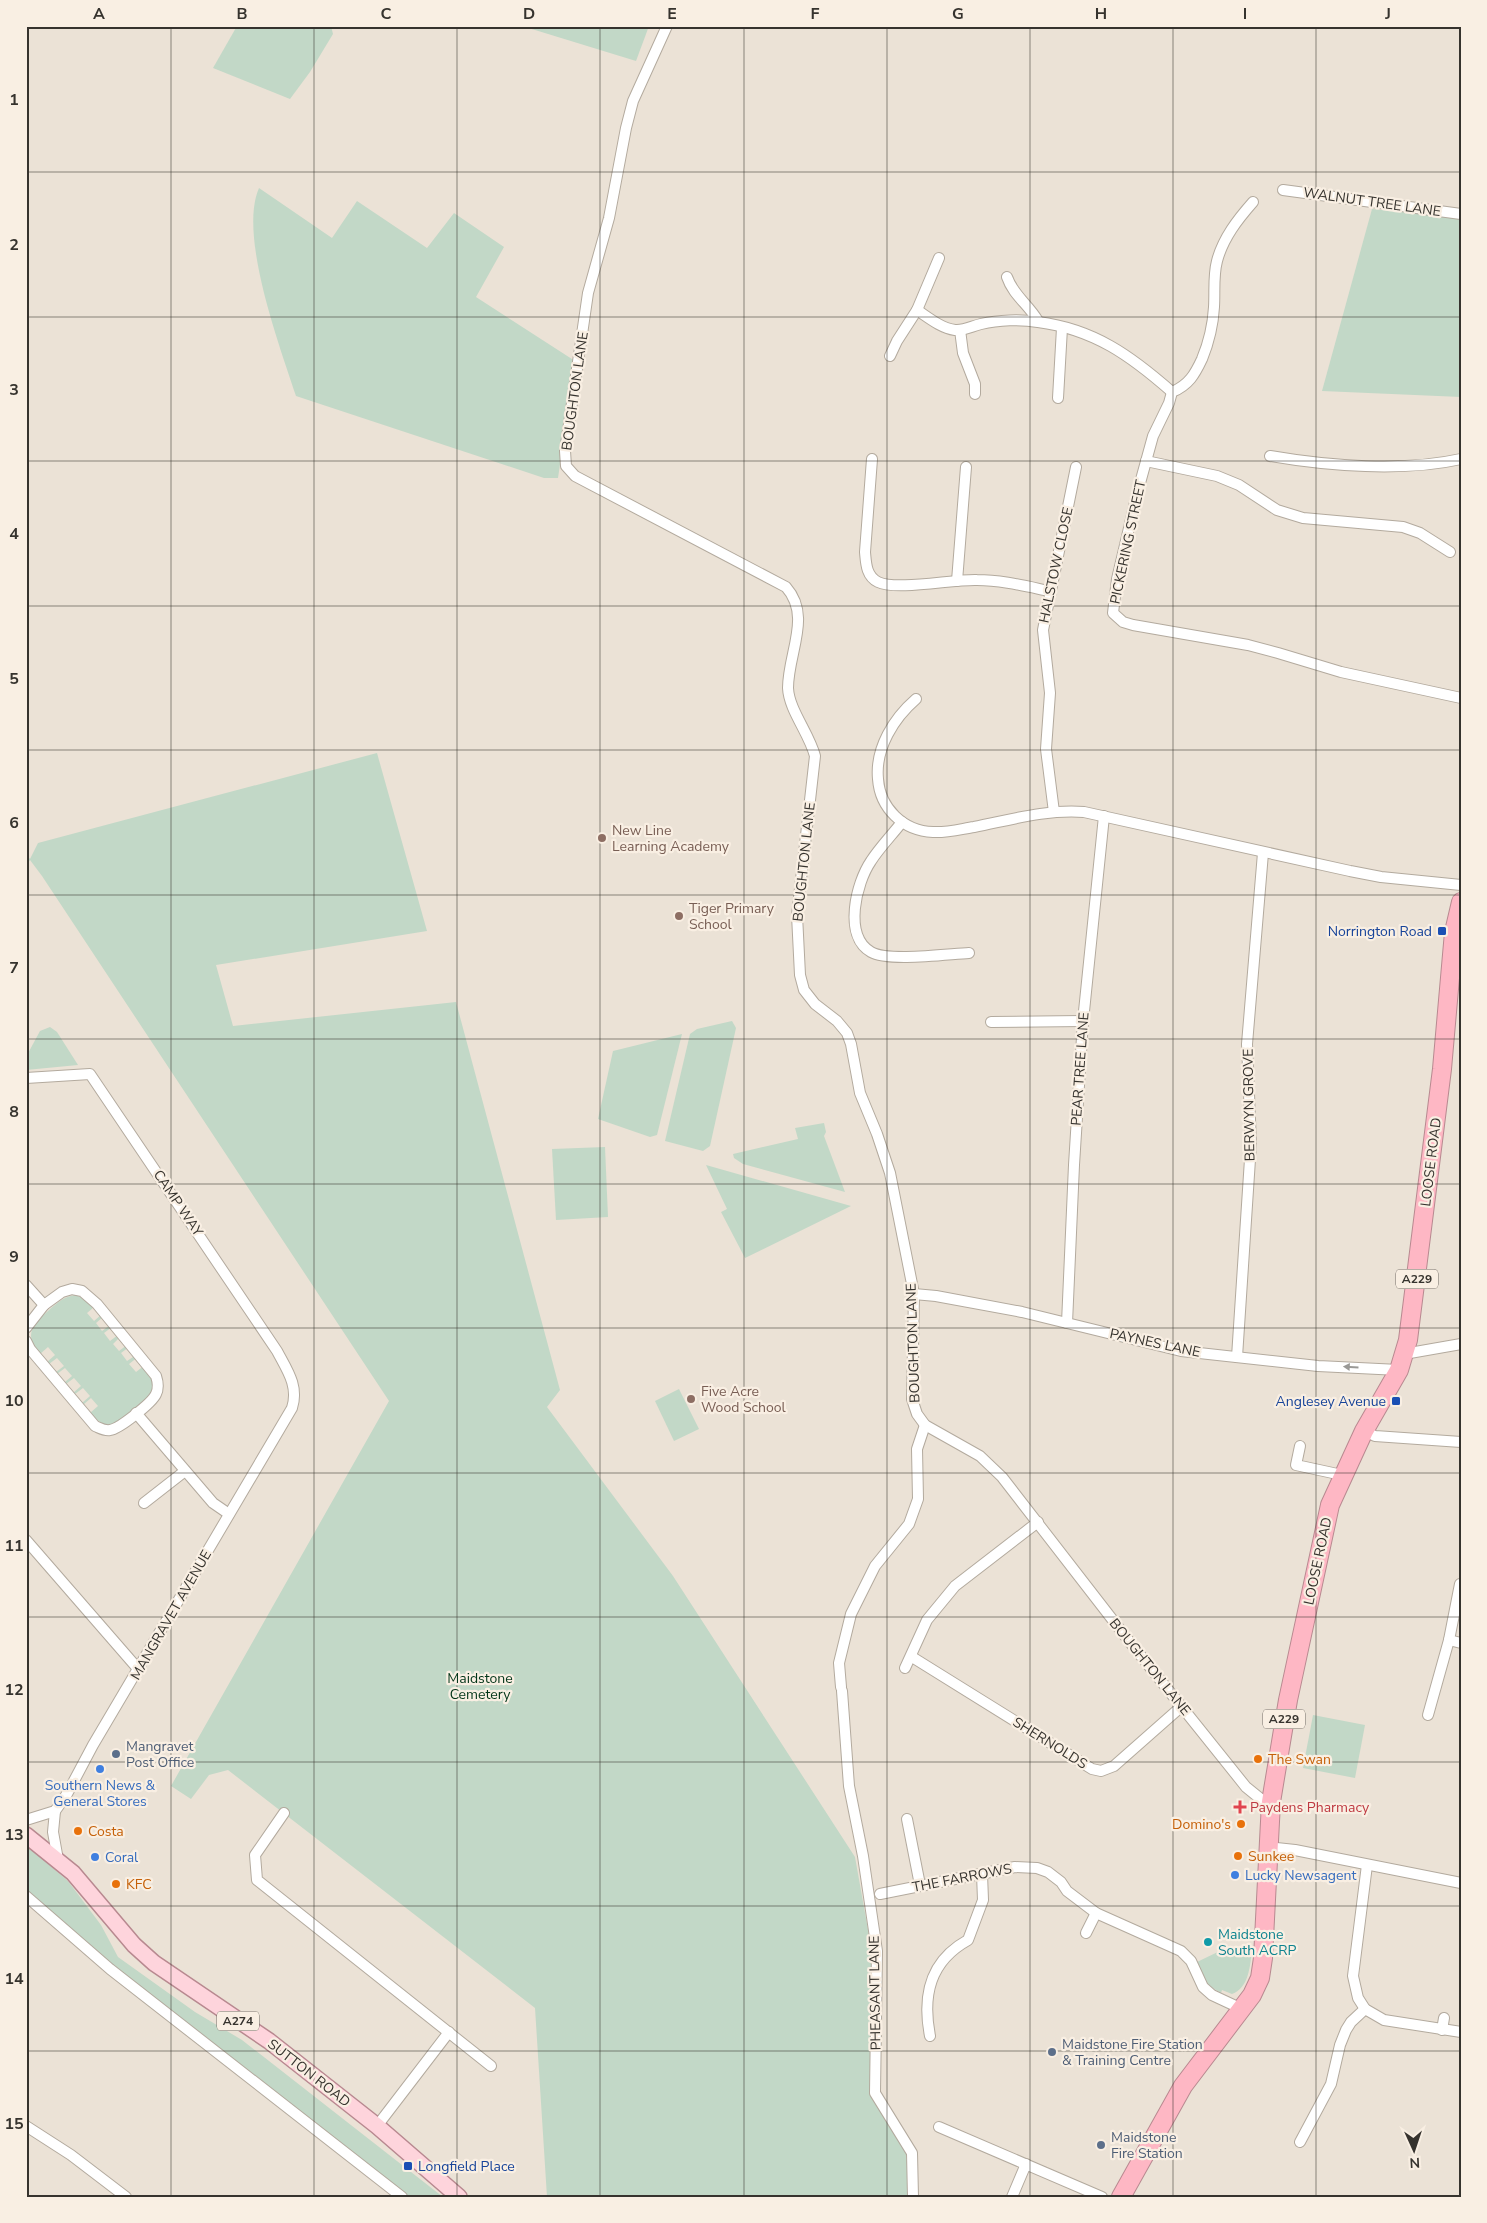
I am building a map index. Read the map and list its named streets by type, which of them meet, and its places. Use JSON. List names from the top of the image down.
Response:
{
  "streets": {
    "highway": ["LOOSE ROAD", "A229"],
    "main road": ["A274", "SUTTON ROAD"],
    "street": [
      "WALNUT TREE LANE",
      "BOUGHTON LANE",
      "PICKERING STREET",
      "HALSTOW CLOSE",
      "PEAR TREE LANE",
      "BERWYN GROVE",
      "CAMP WAY",
      "PAYNES LANE",
      "MANGRAVET AVENUE",
      "SHERNOLDS",
      "THE FARROWS",
      "PHEASANT LANE"
    ]
  },
  "crossings": [
    ["BOUGHTON LANE", "LOOSE ROAD"],
    ["BOUGHTON LANE", "PAYNES LANE"],
    ["BOUGHTON LANE", "SHERNOLDS"],
    ["BOUGHTON LANE", "PHEASANT LANE"],
    ["PEAR TREE LANE", "PAYNES LANE"],
    ["BERWYN GROVE", "PAYNES LANE"],
    ["LOOSE ROAD", "PAYNES LANE"],
    ["LOOSE ROAD", "THE FARROWS"],
    ["CAMP WAY", "MANGRAVET AVENUE"]
  ],
  "parks": ["Maidstone Cemetery"],
  "places": {
    "other": [
      "New Line Learning Academy",
      "Tiger Primary School",
      "Five Acre Wood School",
      "Mangravet Post Office",
      "The Swan",
      "Southern News & General Stores",
      "Domino's",
      "Costa",
      "Sunkee",
      "Coral",
      "Lucky Newsagent",
      "KFC",
      "Maidstone South ACRP",
      "Maidstone Fire Station & Training Centre",
      "Maidstone Fire Station"
    ],
    "transit": ["Norrington Road", "Anglesey Avenue", "Longfield Place"],
    "health": ["Paydens Pharmacy"]
  },
  "north": "bottom",
  "grid": {
    "columns": [
      "A",
      "B",
      "C",
      "D",
      "E",
      "F",
      "G",
      "H",
      "I",
      "J"
    ],
    "rows": [
      "1",
      "2",
      "3",
      "4",
      "5",
      "6",
      "7",
      "8",
      "9",
      "10",
      "11",
      "12",
      "13",
      "14",
      "15"
    ]
  }
}
